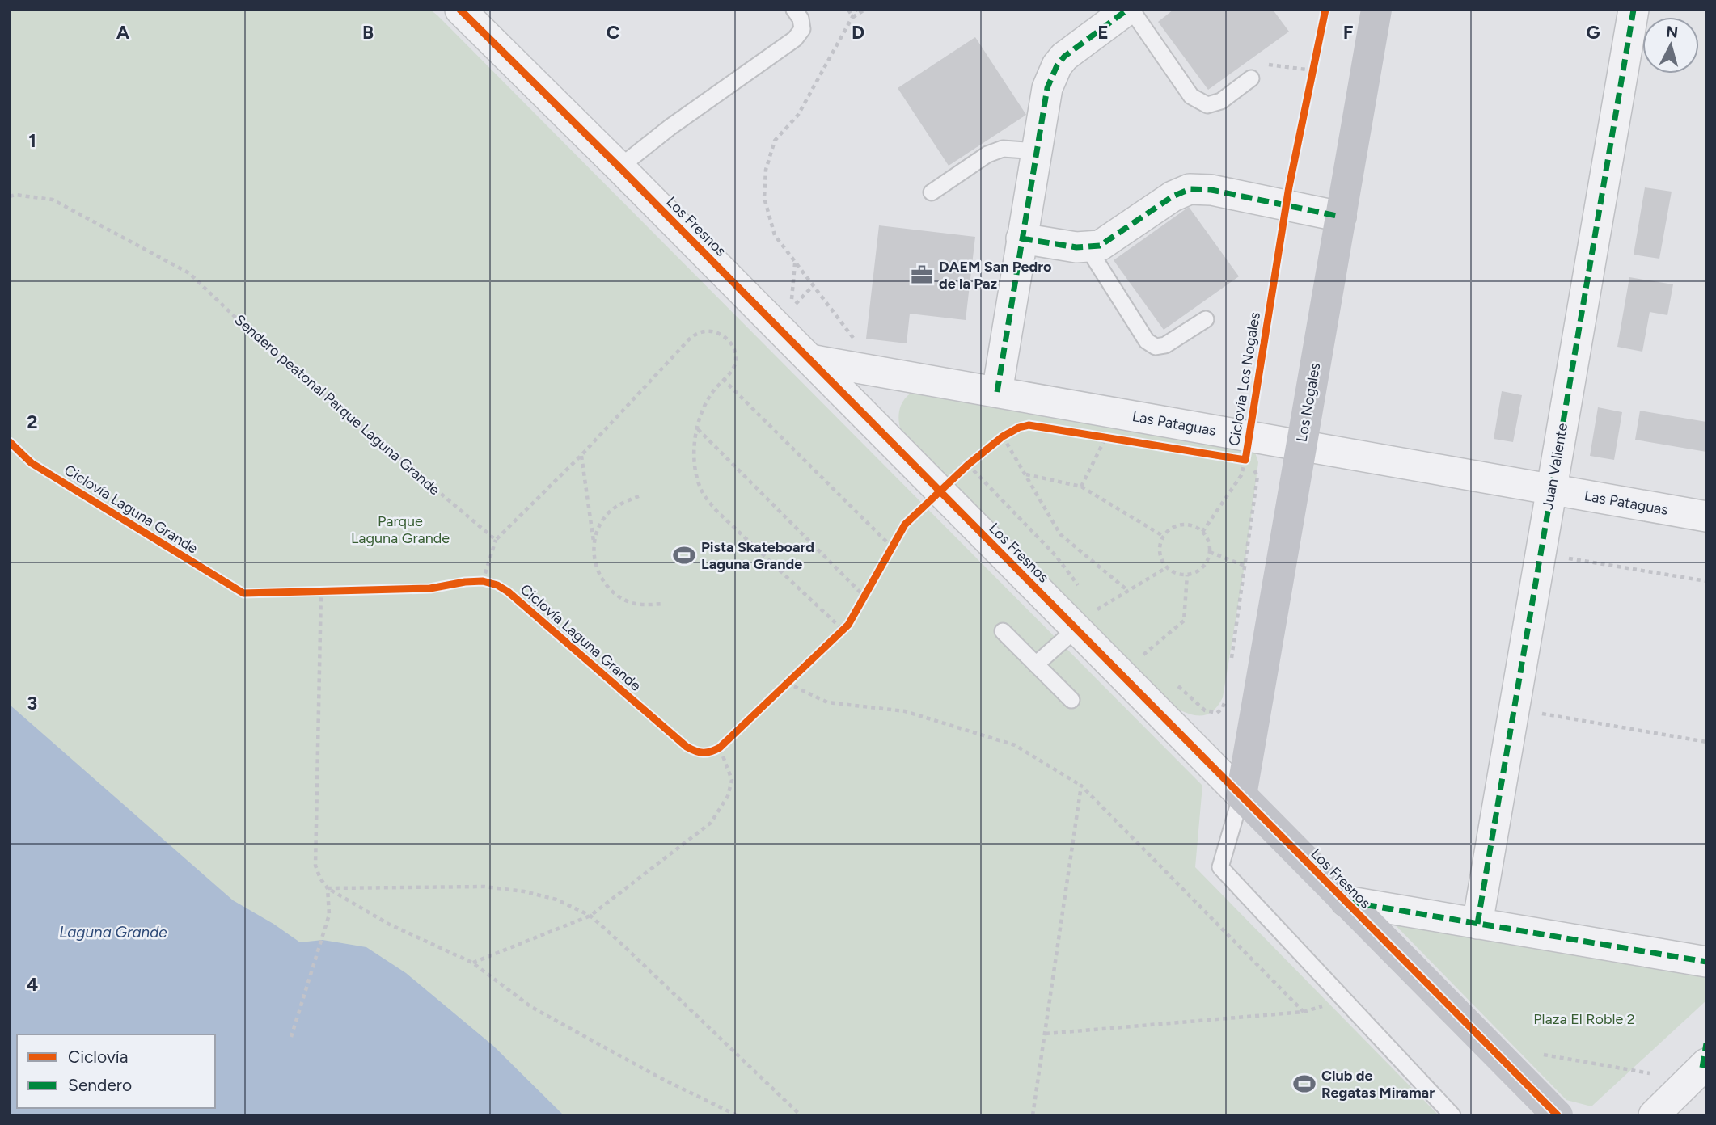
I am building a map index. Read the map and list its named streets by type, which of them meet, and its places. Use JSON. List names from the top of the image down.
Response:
{
  "streets": {
    "street": [
      "Los Fresnos",
      "Los Nogales",
      "Las Pataguas",
      "Juan Valiente"
    ],
    "path": ["Sendero peatonal Parque Laguna Grande"],
    "cycle path": ["Ciclovía Los Nogales"]
  },
  "crossings": [
    ["Los Fresnos", "Los Nogales"],
    ["Los Fresnos", "Las Pataguas"],
    ["Los Fresnos", "Juan Valiente"],
    ["Los Nogales", "Las Pataguas"],
    ["Las Pataguas", "Juan Valiente"]
  ],
  "water": ["Laguna Grande"],
  "parks": ["Parque Laguna Grande", "Plaza El Roble 2"],
  "places": {
    "office": ["DAEM San Pedro de la Paz"],
    "sports": ["Pista Skateboard Laguna Grande", "Club de Regatas Miramar"]
  },
  "legend": ["Ciclovía", "Sendero"],
  "north": "top",
  "grid": {
    "columns": [
      "A",
      "B",
      "C",
      "D",
      "E",
      "F",
      "G"
    ],
    "rows": [
      "1",
      "2",
      "3",
      "4"
    ]
  }
}
